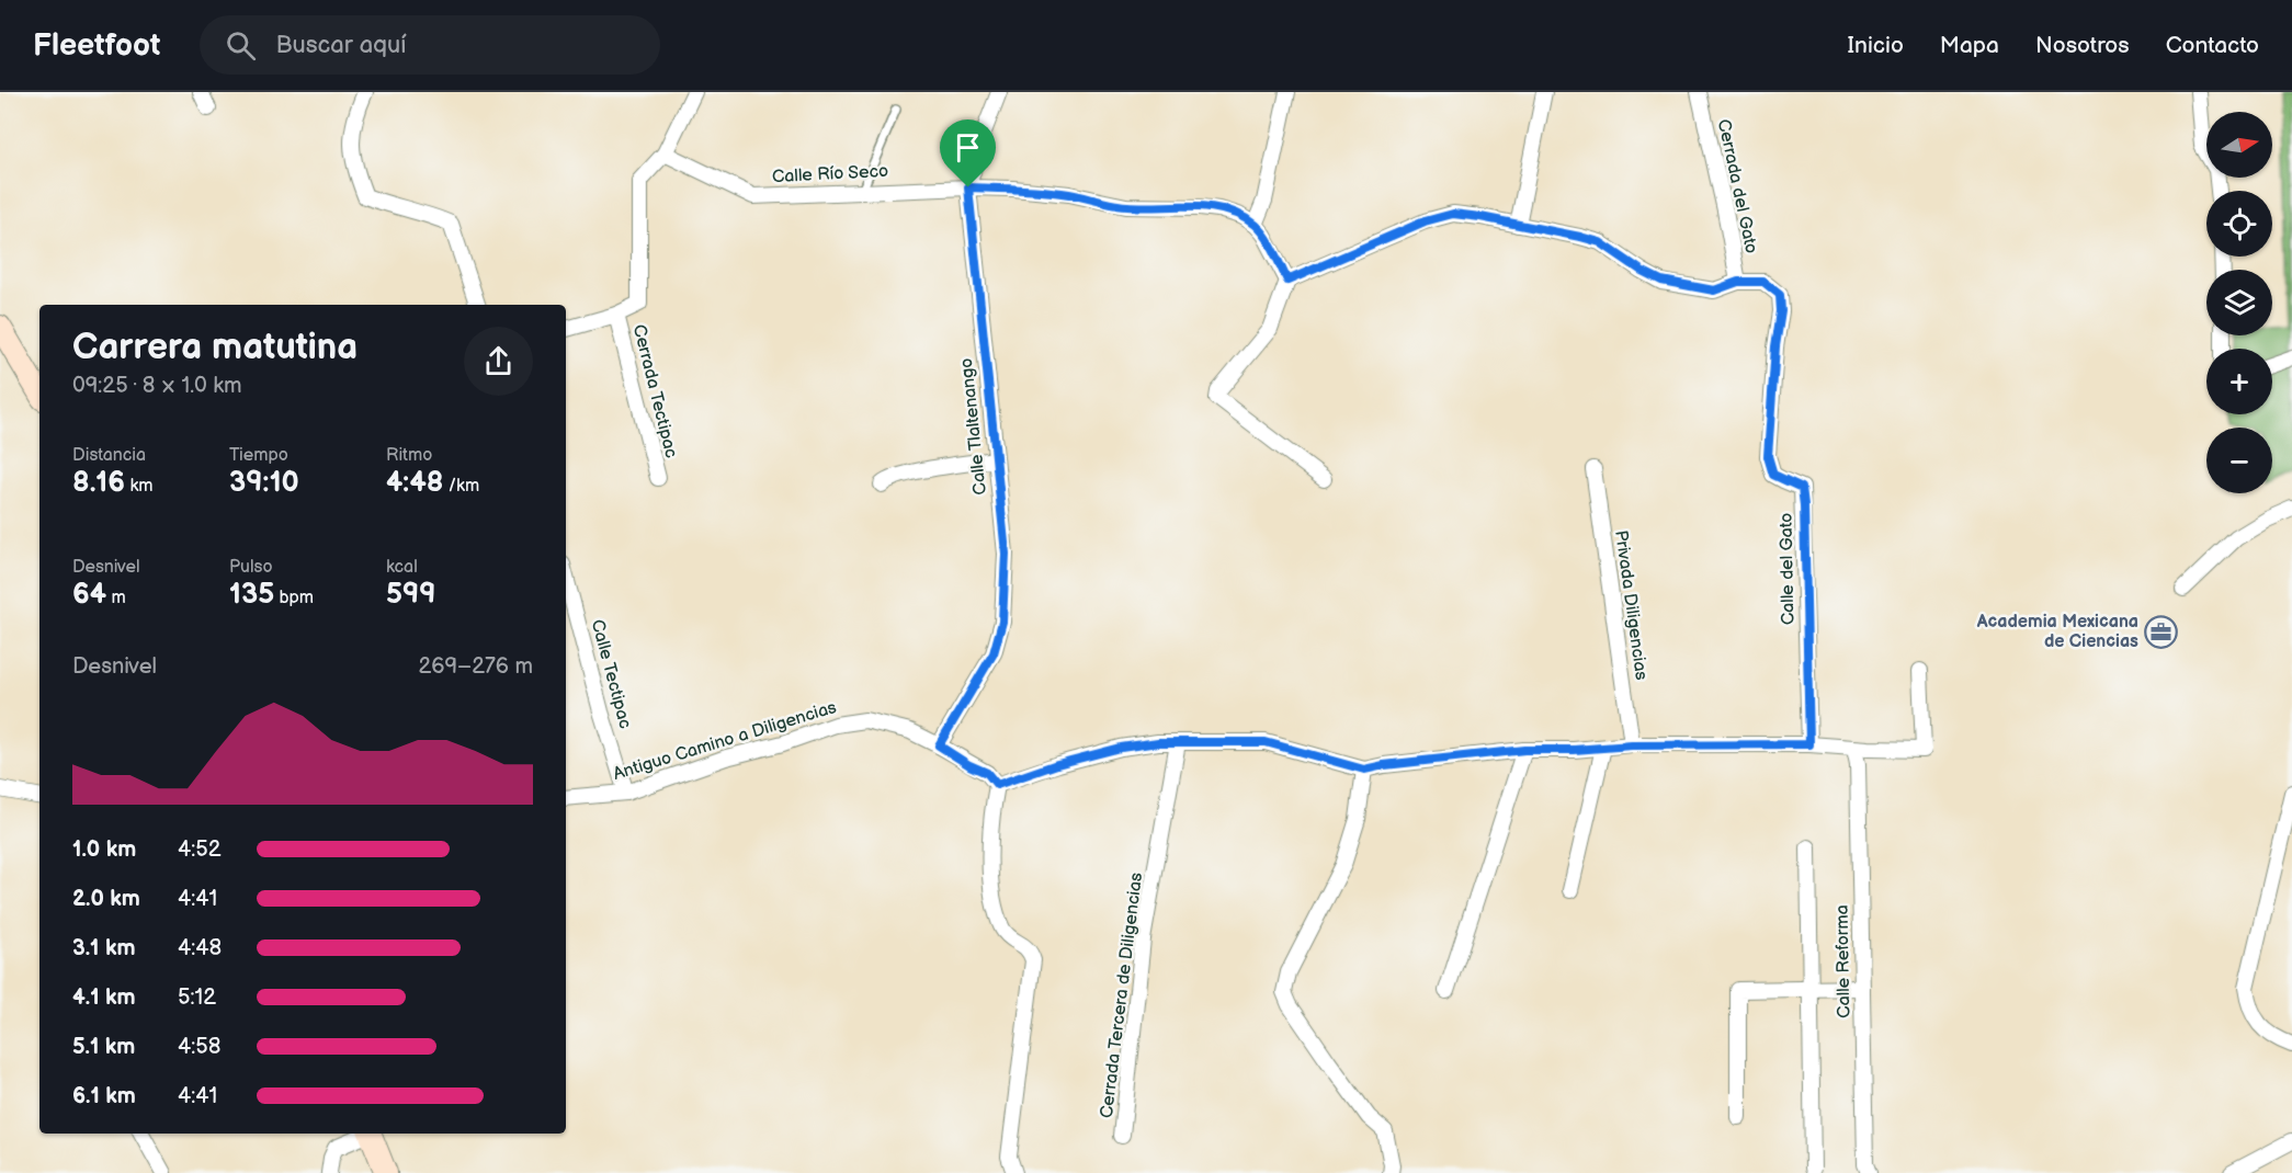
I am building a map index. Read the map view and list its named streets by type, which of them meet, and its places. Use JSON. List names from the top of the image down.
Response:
{
  "streets": {
    "street": [
      "Calle Río Seco",
      "Cerrada del Gato",
      "Cerrada Tectipac",
      "Calle Tlaltenango",
      "Calle del Gato",
      "Privada Diligencias",
      "Calle Tectipac",
      "Antiguo Camino a Diligencias",
      "Calle Reforma",
      "Cerrada Tercera de Diligencias"
    ]
  },
  "crossings": [
    ["Calle Río Seco", "Cerrada Tectipac"],
    ["Calle Río Seco", "Calle Tlaltenango"],
    ["Cerrada del Gato", "Calle del Gato"],
    ["Calle Tlaltenango", "Antiguo Camino a Diligencias"],
    ["Calle Tectipac", "Antiguo Camino a Diligencias"]
  ],
  "places": {
    "office": ["Academia Mexicana de Ciencias"]
  },
  "north": "right",
  "page": {
    "header": "Fleetfoot",
    "search": "Buscar aquí",
    "nav": [
      "Inicio",
      "Mapa",
      "Nosotros",
      "Contacto"
    ],
    "map_buttons": ["+", "−"],
    "heading": ["Carrera matutina", "09:25 · 8 × 1.0 km"],
    "stats": [
      ["Distancia", "8.16 km"],
      ["Tiempo", "39:10"],
      ["Ritmo", "4:48 /km"],
      ["Desnivel", "64 m"],
      ["Pulso", "135 bpm"],
      ["kcal", "599"]
    ],
    "chart": ["Desnivel", "269–276 m"],
    "list": [
      {
        "name": "1.0 km",
        "note": "4:52"
      },
      {
        "name": "2.0 km",
        "note": "4:41"
      },
      {
        "name": "3.1 km",
        "note": "4:48"
      },
      {
        "name": "4.1 km",
        "note": "5:12"
      },
      {
        "name": "5.1 km",
        "note": "4:58"
      },
      {
        "name": "6.1 km",
        "note": "4:41"
      }
    ]
  }
}
